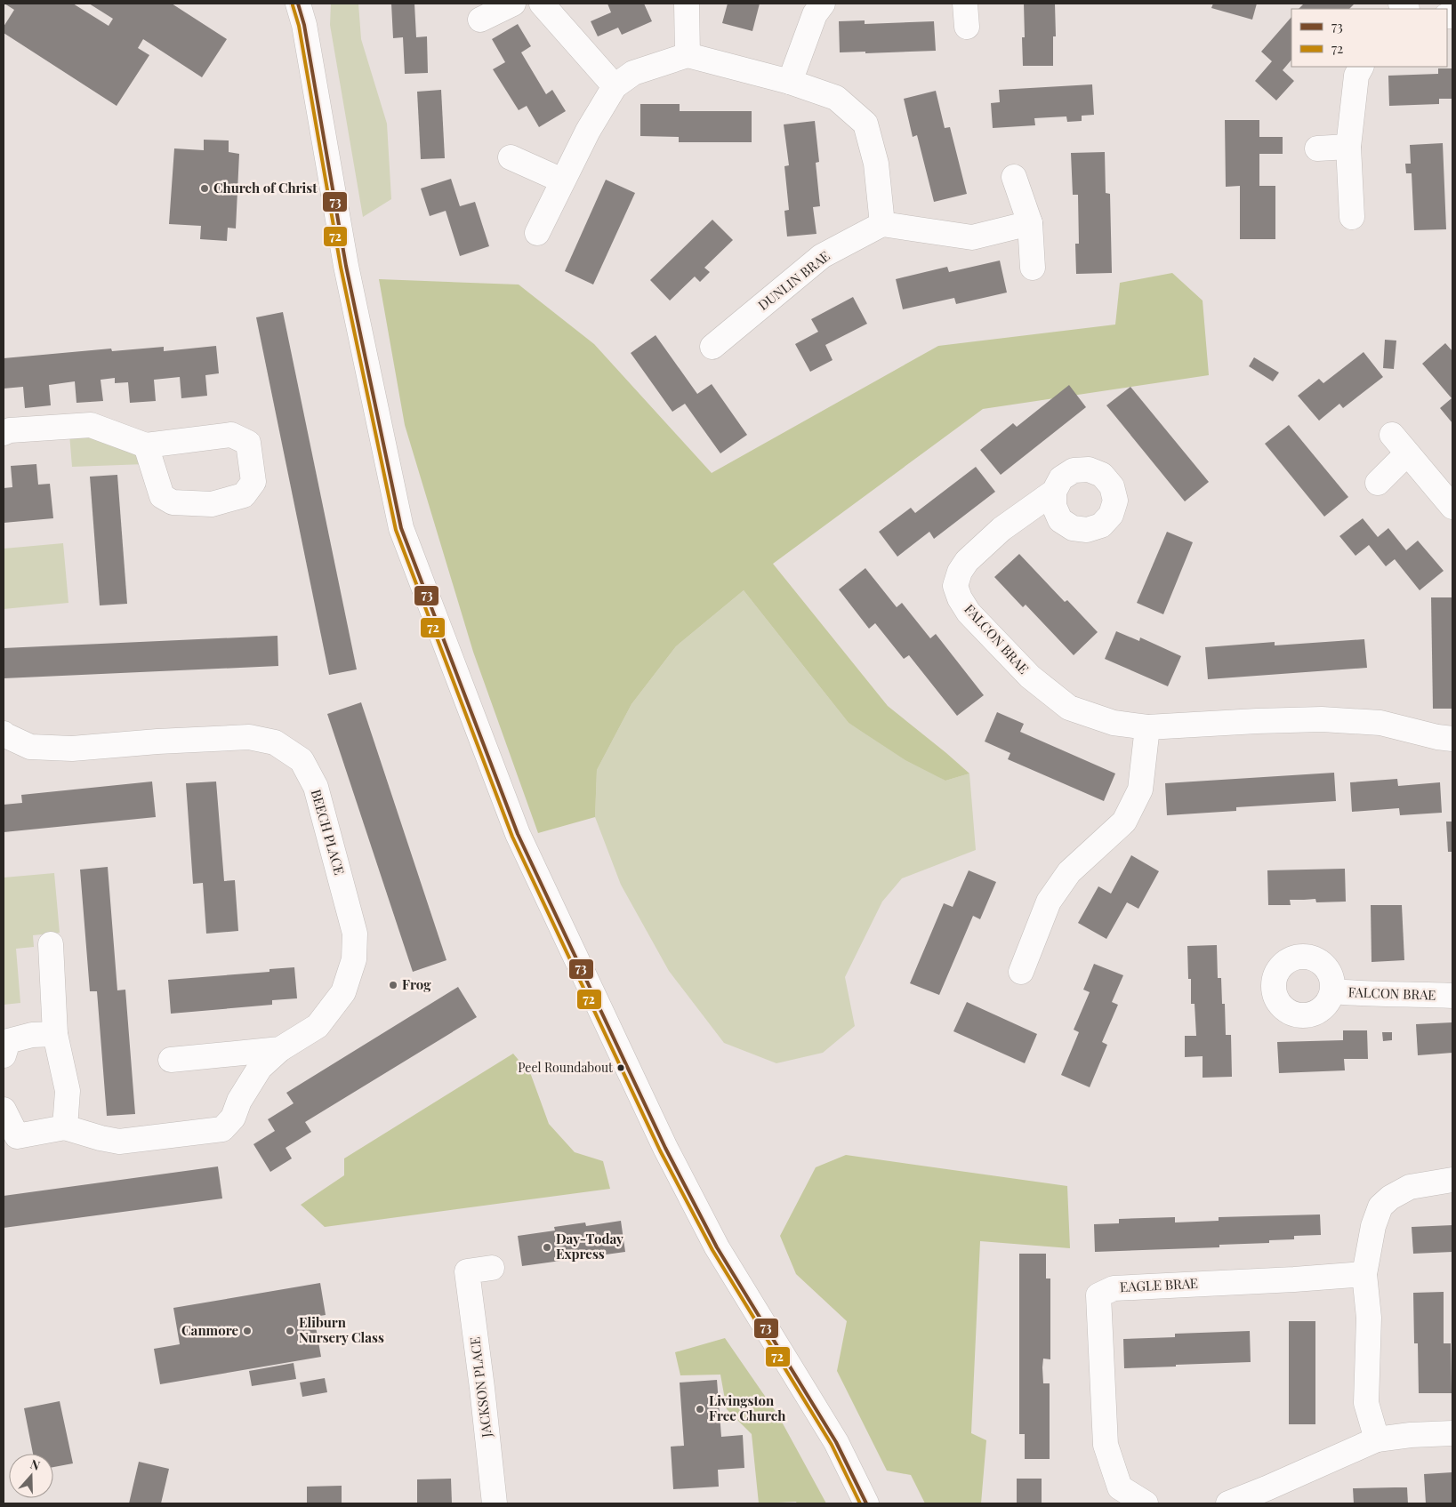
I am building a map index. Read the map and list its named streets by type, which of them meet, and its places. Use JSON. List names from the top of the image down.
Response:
{
  "streets": {
    "street": [
      "DUNLIN BRAE",
      "FALCON BRAE",
      "BEECH PLACE",
      "EAGLE BRAE",
      "JACKSON PLACE"
    ]
  },
  "places": [
    "Church of Christ",
    "Frog",
    "Peel Roundabout",
    "Day-Today Express",
    "Canmore",
    "Eliburn Nursery Class",
    "Livingston Free Church"
  ],
  "lines": ["transit line 73", "transit line 72"],
  "legend": ["73", "72"],
  "north": "top"
}
